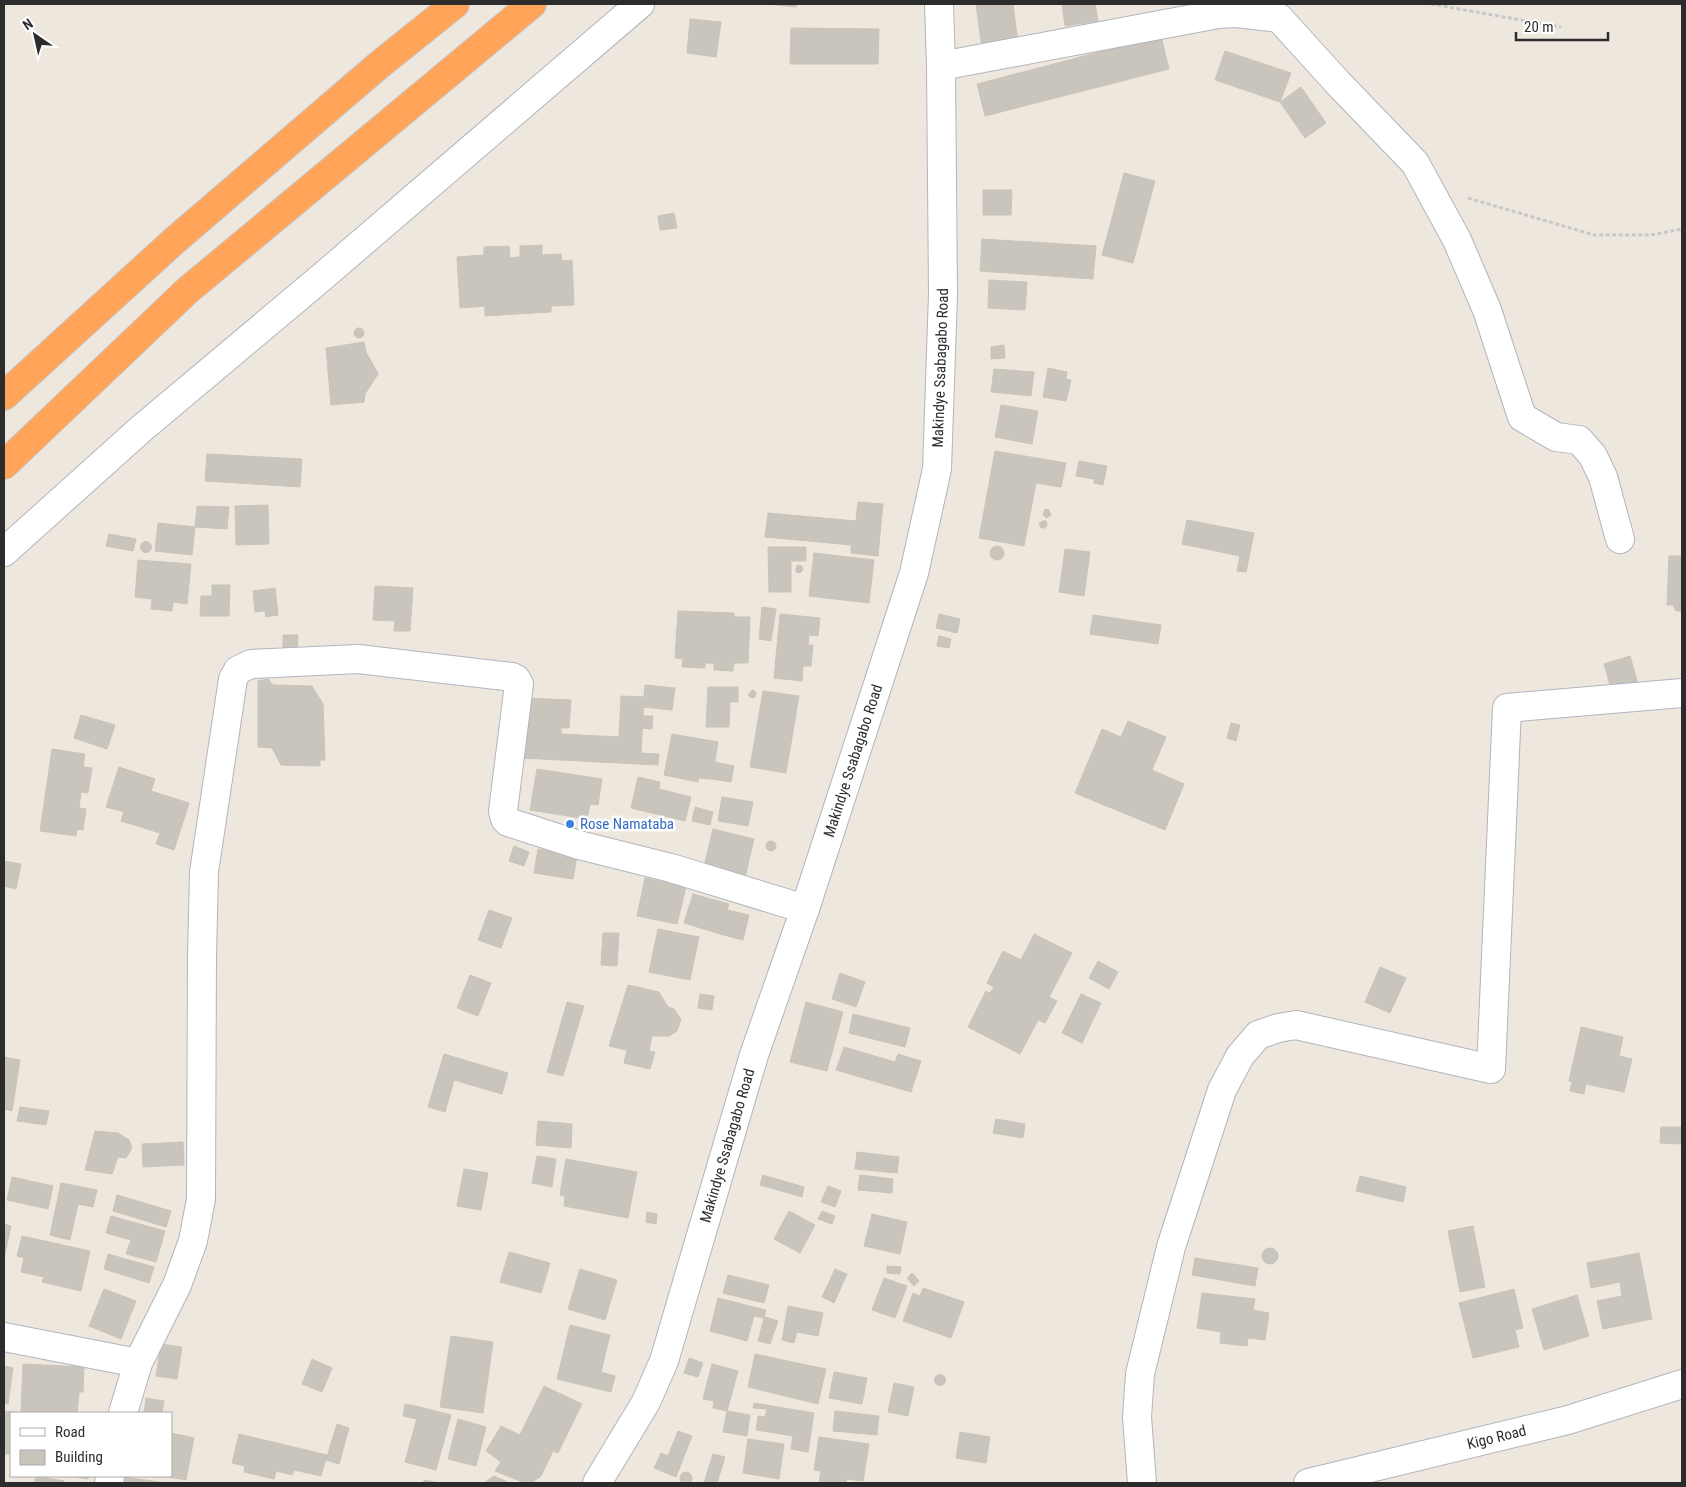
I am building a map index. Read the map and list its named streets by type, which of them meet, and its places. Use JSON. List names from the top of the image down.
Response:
{
  "streets": {
    "street": ["Makindye Ssabagabo Road", "Kigo Road"]
  },
  "places": ["Rose Namataba"],
  "legend": ["Road", "Building"],
  "scale_bar": "20 m",
  "north": "top left"
}
